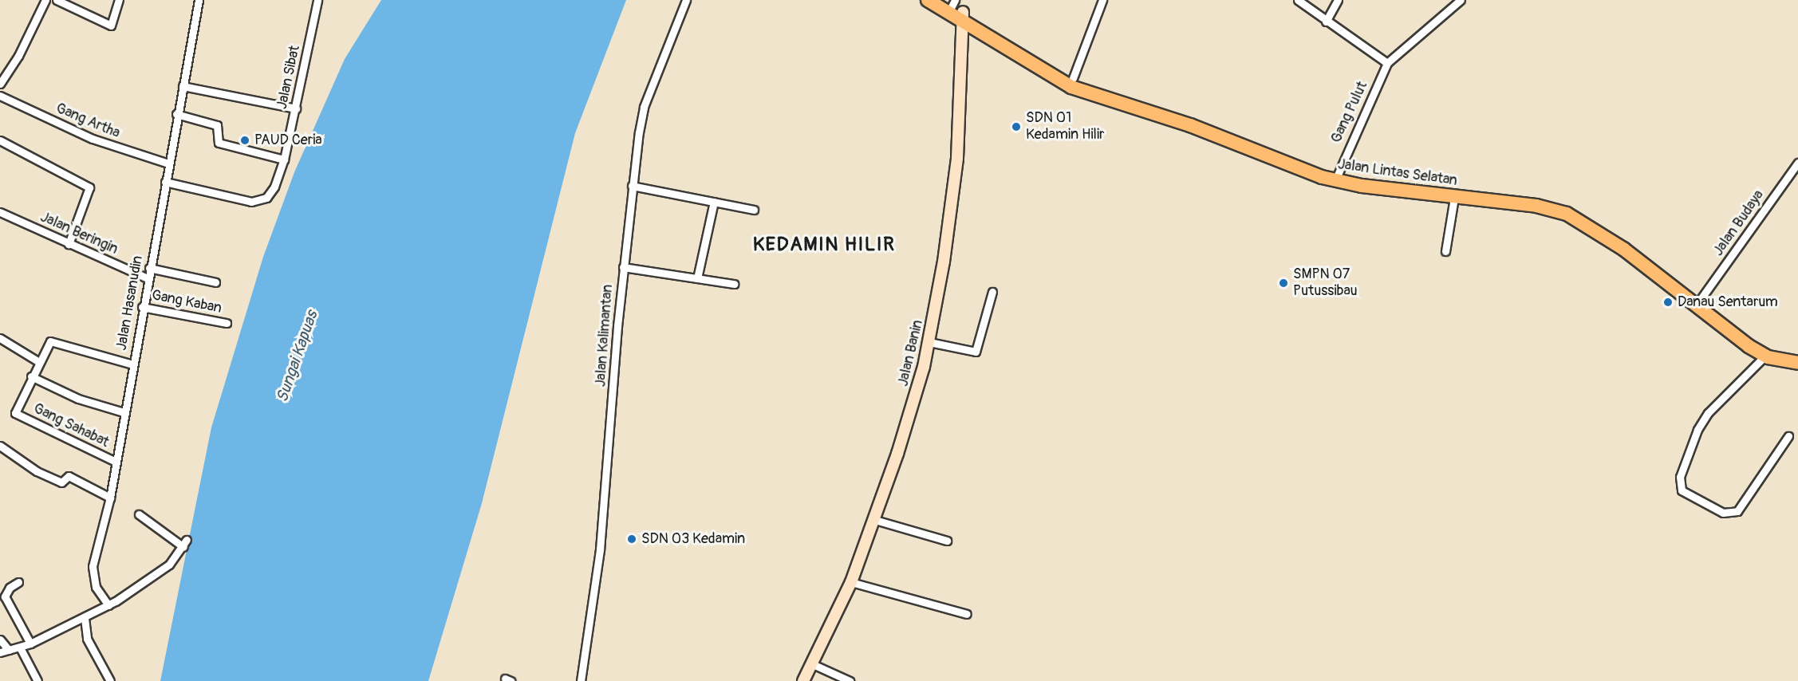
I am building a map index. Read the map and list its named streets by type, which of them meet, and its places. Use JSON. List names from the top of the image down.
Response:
{
  "streets": {
    "highway": ["Jalan Lintas Selatan"],
    "street": [
      "Jalan Sibat",
      "Gang Pulut",
      "Gang Artha",
      "Jalan Budaya",
      "Jalan Beringin",
      "Gang Kaban",
      "Jalan Hasanudin",
      "Jalan Kalimantan",
      "Jalan Banin",
      "Gang Sahabat"
    ]
  },
  "crossings": [
    ["Jalan Sibat", "Jalan Hasanudin"],
    ["Gang Pulut", "Jalan Lintas Selatan"],
    ["Gang Artha", "Jalan Hasanudin"],
    ["Jalan Lintas Selatan", "Jalan Budaya"],
    ["Jalan Lintas Selatan", "Jalan Banin"],
    ["Jalan Beringin", "Jalan Hasanudin"],
    ["Gang Kaban", "Jalan Hasanudin"],
    ["Jalan Hasanudin", "Gang Sahabat"]
  ],
  "districts": ["KEDAMIN HILIR"],
  "water": ["Sungai Kapuas"],
  "places": [
    "SDN 01 Kedamin Hilir",
    "PAUD Ceria",
    "SMPN 07 Putussibau",
    "Danau Sentarum",
    "SDN 03 Kedamin"
  ]
}
